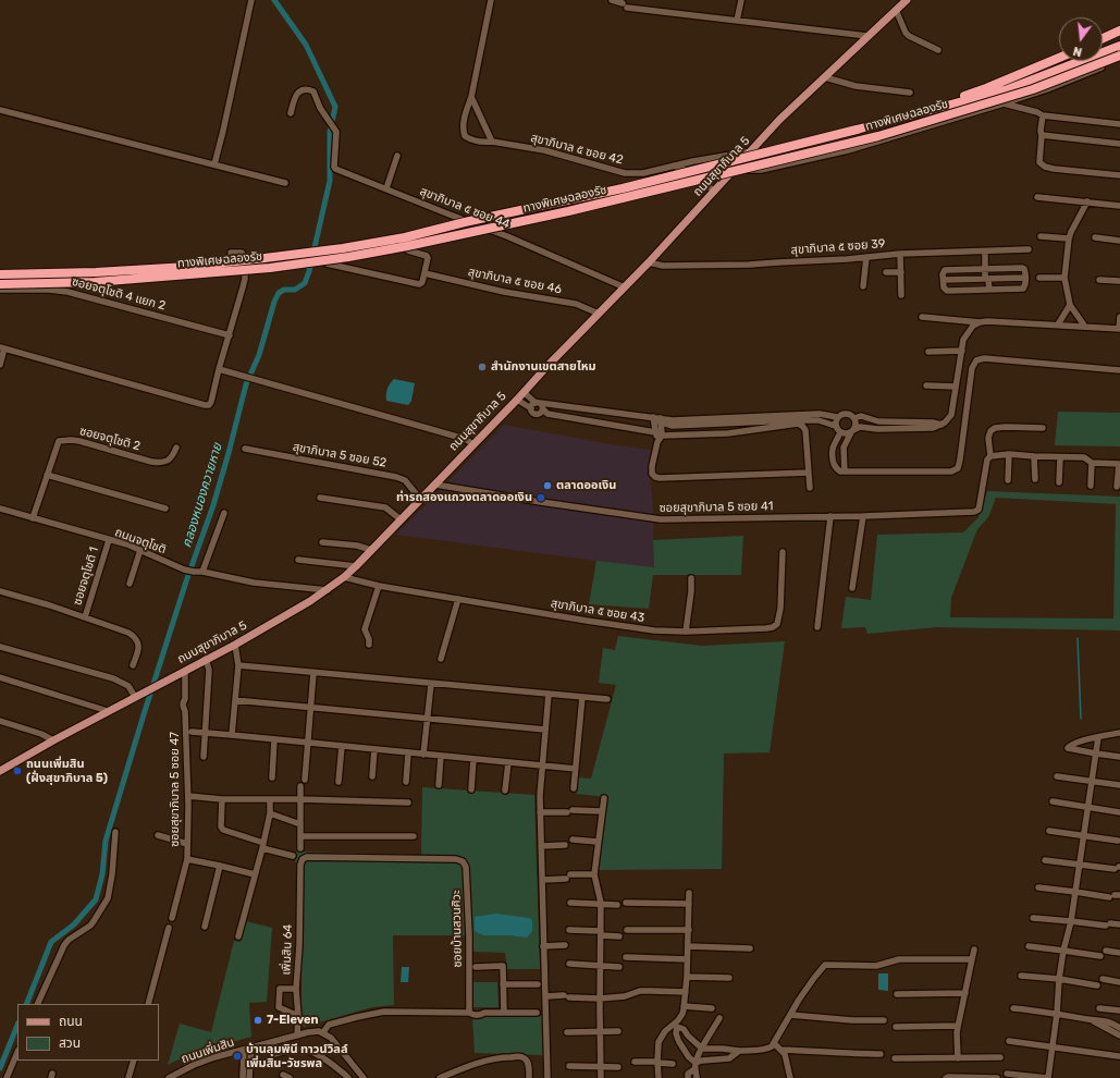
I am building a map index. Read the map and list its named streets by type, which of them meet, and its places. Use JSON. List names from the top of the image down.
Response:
{
  "streets": {
    "highway": ["ทางพิเศษฉลองรัช"],
    "main road": ["ถนนสุขาภิบาล 5"],
    "street": [
      "สุขาภิบาล ๕ ซอย 42",
      "สุขาภิบาล ๕ ซอย 44",
      "สุขาภิบาล ๕ ซอย 39",
      "สุขาภิบาล ๕ ซอย 46",
      "ซอยจตุโชติ 4 แยก 2",
      "ซอยจตุโชติ 2",
      "สุขาภิบาล 5 ซอย 52",
      "ซอยสุขาภิบาล 5 ซอย 41",
      "ถนนจตุโชติ",
      "ซอยจตุโชติ 1",
      "สุขาภิบาล ๕ ซอย 43",
      "ซอยสุขาภิบาล 5 ซอย 47",
      "ซอยบ้านสวนศิวะ",
      "เพิ่มสิน 64",
      "ถนนเพิ่มสิน"
    ]
  },
  "crossings": [
    ["สุขาภิบาล ๕ ซอย 42", "ถนนสุขาภิบาล 5"],
    ["ถนนสุขาภิบาล 5", "สุขาภิบาล ๕ ซอย 44"],
    ["ถนนสุขาภิบาล 5", "สุขาภิบาล ๕ ซอย 39"],
    ["ถนนสุขาภิบาล 5", "สุขาภิบาล ๕ ซอย 46"],
    ["ถนนสุขาภิบาล 5", "สุขาภิบาล 5 ซอย 52"],
    ["ถนนสุขาภิบาล 5", "ซอยสุขาภิบาล 5 ซอย 41"],
    ["ถนนสุขาภิบาล 5", "ถนนจตุโชติ"],
    ["ถนนสุขาภิบาล 5", "สุขาภิบาล ๕ ซอย 43"],
    ["ถนนสุขาภิบาล 5", "ซอยสุขาภิบาล 5 ซอย 47"],
    ["ซอยจตุโชติ 2", "ถนนจตุโชติ"],
    ["ถนนจตุโชติ", "ซอยจตุโชติ 1"],
    ["ซอยบ้านสวนศิวะ", "เพิ่มสิน 64"],
    ["เพิ่มสิน 64", "ถนนเพิ่มสิน"]
  ],
  "water": ["คลองหนองควายหาย"],
  "places": [
    "สำนักงานเขตสายไหม",
    "ตลาดออเงิน",
    "ท่ารถสองแถวงตลาดออเงิน",
    "ถนนเพิ่มสิน (ฝั่งสุขาภิบาล 5)",
    "7-Eleven",
    "บ้านลุมพินี ทาวน์วิลล์ เพิ่มสิน-วัชรพล"
  ],
  "legend": ["ถนน", "สวน"],
  "north": "bottom"
}
